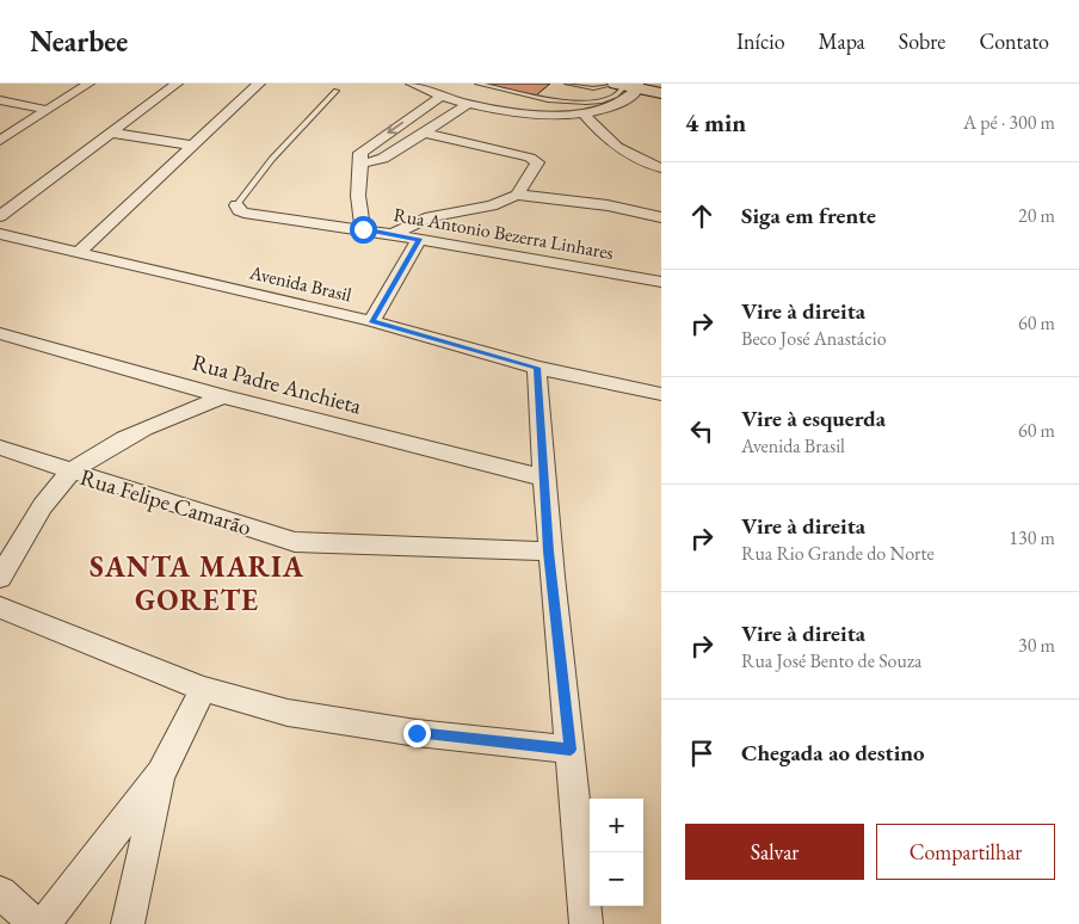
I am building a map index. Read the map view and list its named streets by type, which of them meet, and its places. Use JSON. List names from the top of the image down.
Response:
{
  "streets": {
    "street": [
      "Rua Antonio Bezerra Linhares",
      "Avenida Brasil",
      "Rua Padre Anchieta",
      "Rua Felipe Camarão"
    ]
  },
  "districts": ["SANTA MARIA GORETE"],
  "page": {
    "header": "Nearbee",
    "nav": [
      "Início",
      "Mapa",
      "Sobre",
      "Contato"
    ],
    "heading": ["4 min", "A pé · 300 m"],
    "list": [
      ["Siga em frente", "20 m"],
      ["Vire à direita", "Beco José Anastácio", "60 m"],
      ["Vire à esquerda", "Avenida Brasil", "60 m"],
      ["Vire à direita", "Rua Rio Grande do Norte", "130 m"],
      ["Vire à direita", "Rua José Bento de Souza", "30 m"],
      "Chegada ao destino"
    ],
    "map_buttons": ["+", "−"],
    "buttons": ["Salvar", "Compartilhar"]
  }
}
